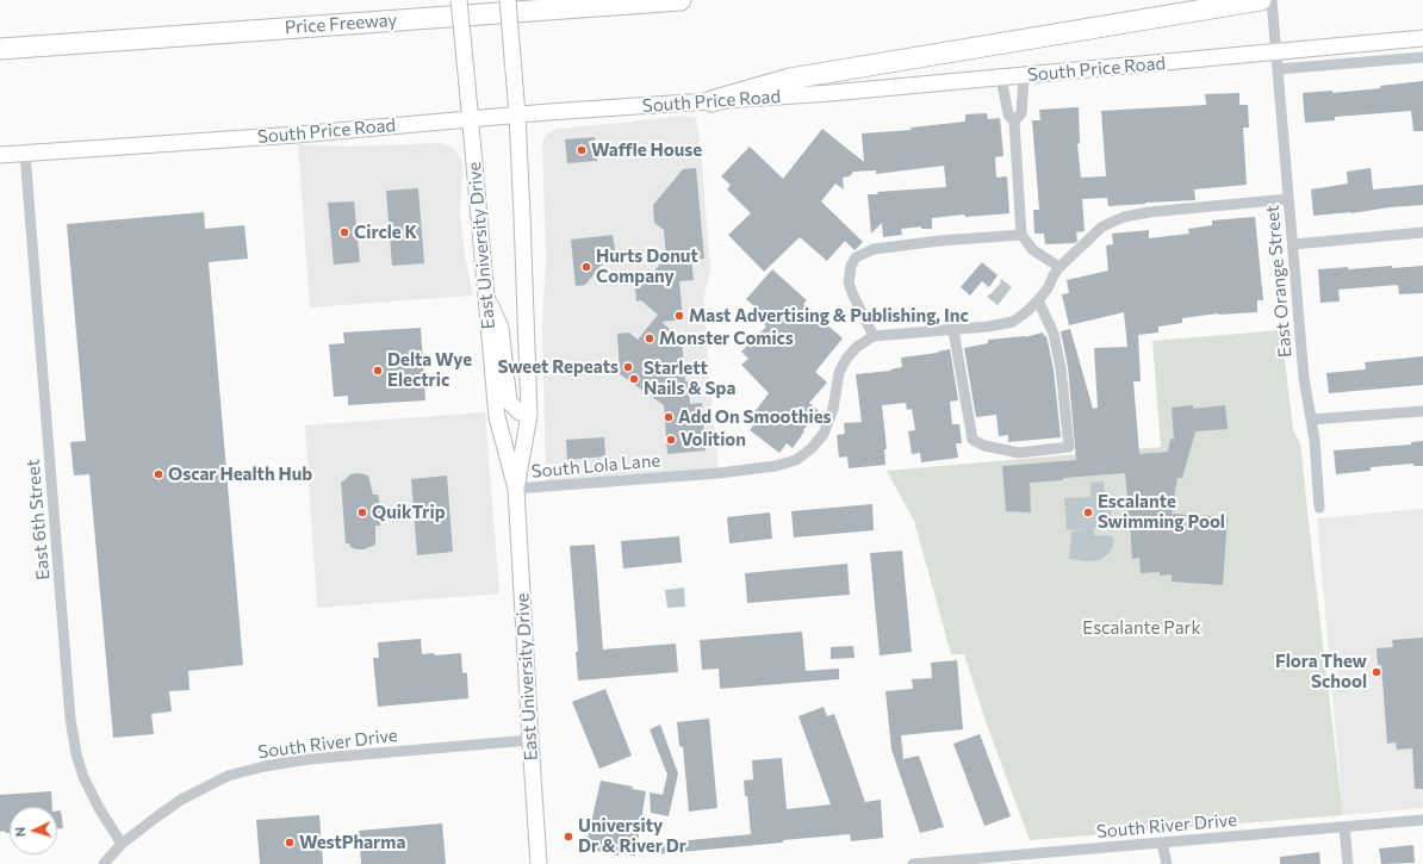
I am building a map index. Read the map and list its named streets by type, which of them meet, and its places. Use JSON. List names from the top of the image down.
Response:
{
  "streets": {
    "highway": ["Price Freeway"],
    "main road": ["South Price Road", "East University Drive"],
    "street": [
      "East Orange Street",
      "South Lola Lane",
      "East 6th Street",
      "South River Drive"
    ]
  },
  "crossings": [
    ["South Price Road", "East University Drive"],
    ["South Price Road", "East Orange Street"],
    ["South Price Road", "East 6th Street"],
    ["East University Drive", "South Lola Lane"],
    ["East University Drive", "South River Drive"],
    ["East 6th Street", "South River Drive"]
  ],
  "parks": ["Escalante Park"],
  "places": [
    "Waffle House",
    "Circle K",
    "Hurts Donut Company",
    "Mast Advertising & Publishing, Inc",
    "Monster Comics",
    "Sweet Repeats",
    "Delta Wye Electric",
    "Starlett Nails & Spa",
    "Add On Smoothies",
    "Volition",
    "Oscar Health Hub",
    "QuikTrip",
    "Escalante Swimming Pool",
    "Flora Thew School",
    "University Dr & River Dr",
    "WestPharma"
  ],
  "north": "left"
}
